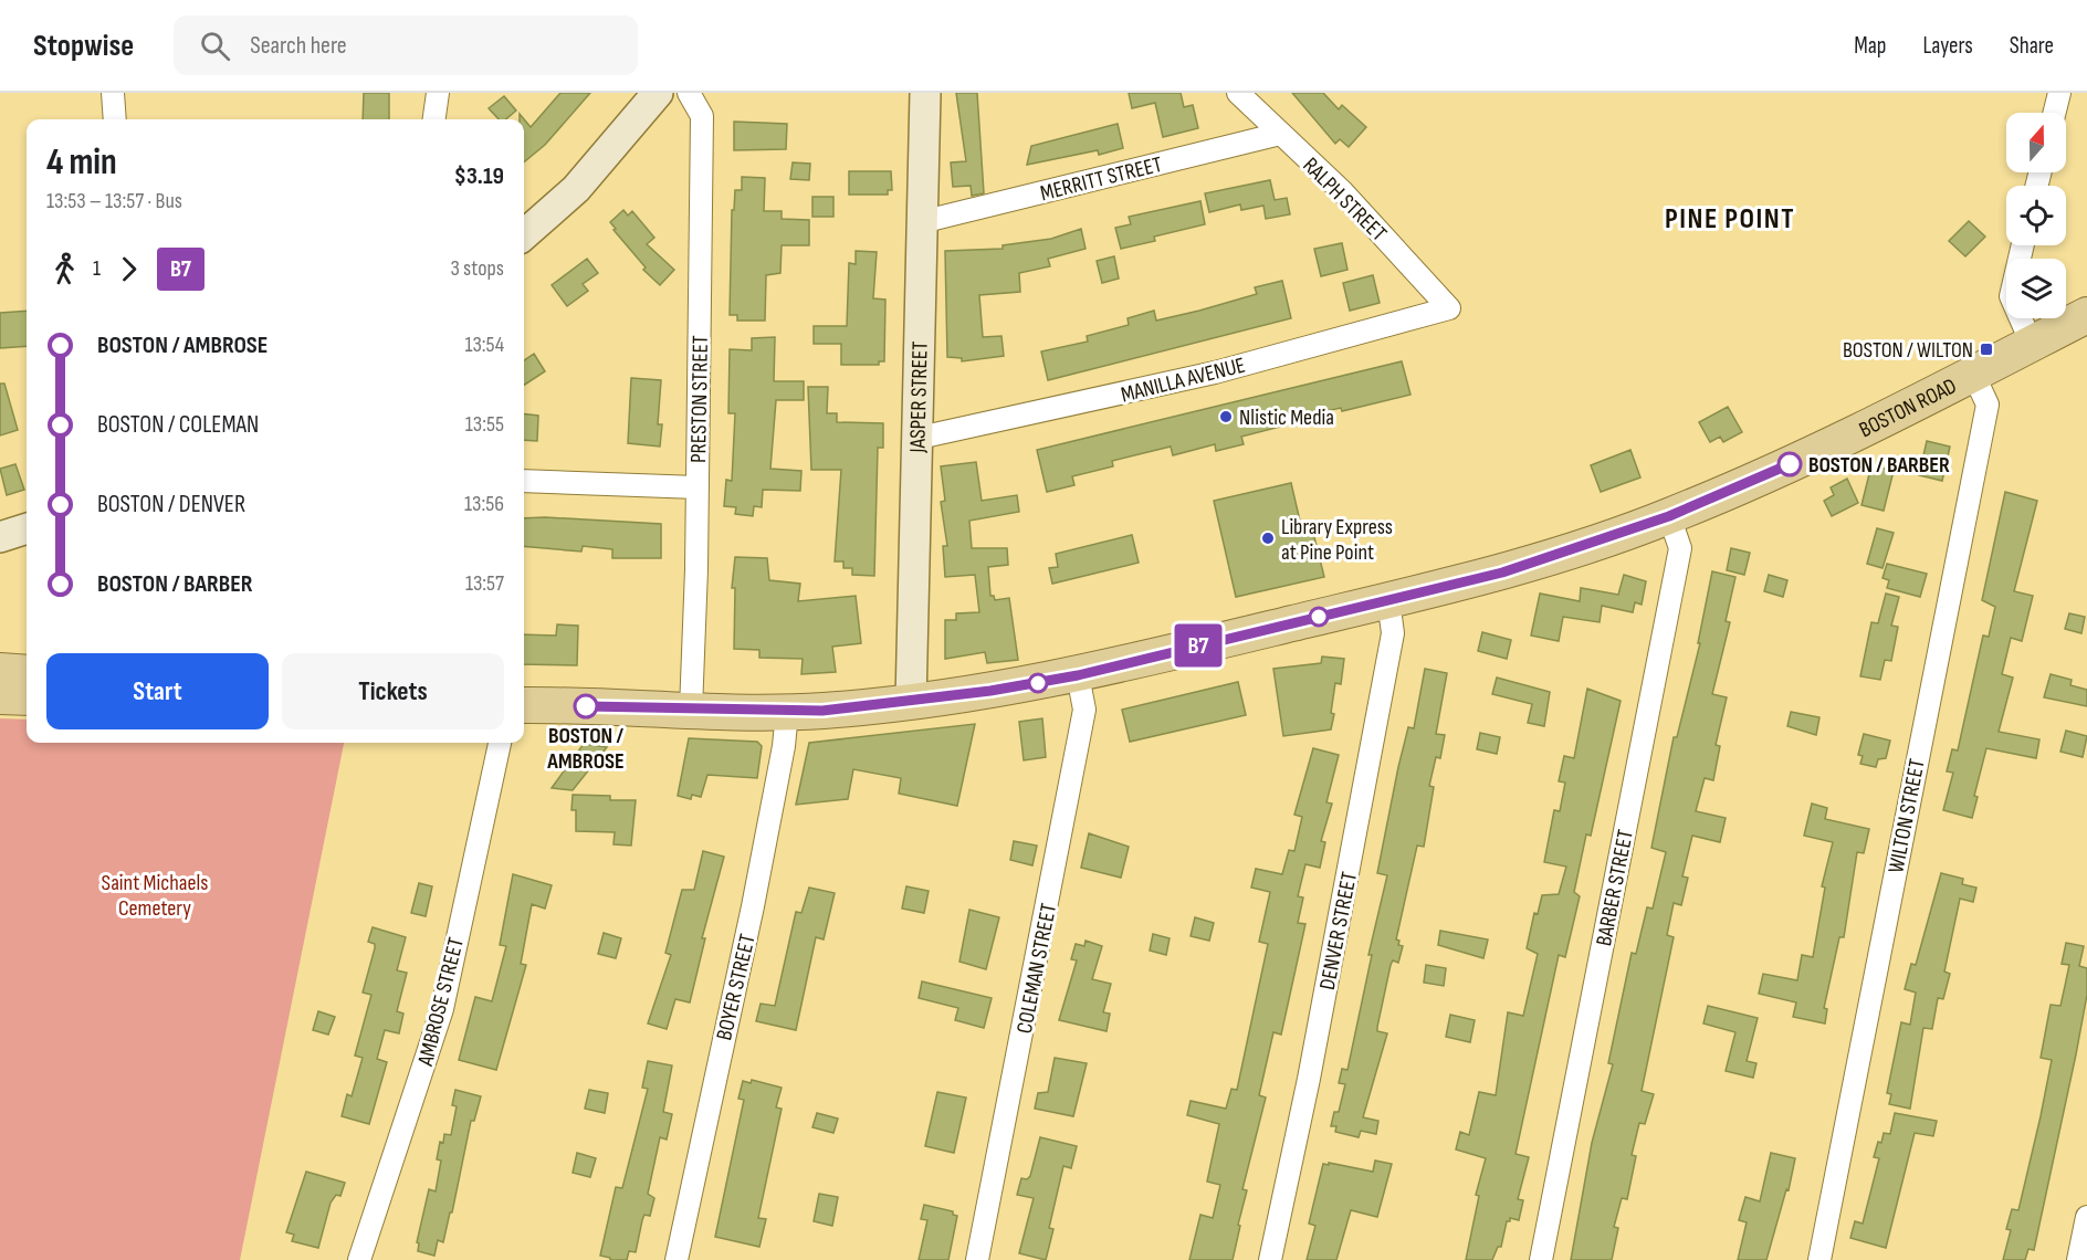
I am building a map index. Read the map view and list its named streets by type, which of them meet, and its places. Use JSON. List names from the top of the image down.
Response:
{
  "streets": {
    "main road": ["JASPER STREET", "BOSTON ROAD"],
    "street": [
      "MERRITT STREET",
      "RALPH STREET",
      "MANILLA AVENUE",
      "PRESTON STREET",
      "WILTON STREET",
      "BARBER STREET",
      "DENVER STREET",
      "COLEMAN STREET",
      "BOYER STREET",
      "AMBROSE STREET"
    ]
  },
  "crossings": [
    ["MERRITT STREET", "RALPH STREET"],
    ["MERRITT STREET", "JASPER STREET"],
    ["RALPH STREET", "MANILLA AVENUE"],
    ["MANILLA AVENUE", "JASPER STREET"],
    ["JASPER STREET", "BOSTON ROAD"],
    ["PRESTON STREET", "BOSTON ROAD"],
    ["BOSTON ROAD", "WILTON STREET"],
    ["BOSTON ROAD", "BARBER STREET"],
    ["BOSTON ROAD", "DENVER STREET"],
    ["BOSTON ROAD", "COLEMAN STREET"],
    ["BOSTON ROAD", "BOYER STREET"]
  ],
  "districts": ["PINE POINT"],
  "parks": ["Saint Michaels Cemetery"],
  "places": {
    "transit": ["BOSTON / WILTON"],
    "other": [
      "Nlistic Media",
      "BOSTON / BARBER",
      "Library Express at Pine Point",
      "BOSTON / AMBROSE"
    ]
  },
  "lines": ["bus line B7"],
  "north": "top",
  "page": {
    "header": "Stopwise",
    "search": "Search here",
    "nav": ["Map", "Layers", "Share"],
    "on_map": "B7",
    "heading": ["4 min", "13:53 – 13:57 · Bus", "$3.19"],
    "legs": ["1", "B7", "3 stops"],
    "list": [
      {
        "name": "BOSTON / AMBROSE",
        "value": "13:54"
      },
      {
        "name": "BOSTON / COLEMAN",
        "value": "13:55"
      },
      {
        "name": "BOSTON / DENVER",
        "value": "13:56"
      },
      {
        "name": "BOSTON / BARBER",
        "value": "13:57"
      }
    ],
    "buttons": ["Start", "Tickets"]
  }
}
